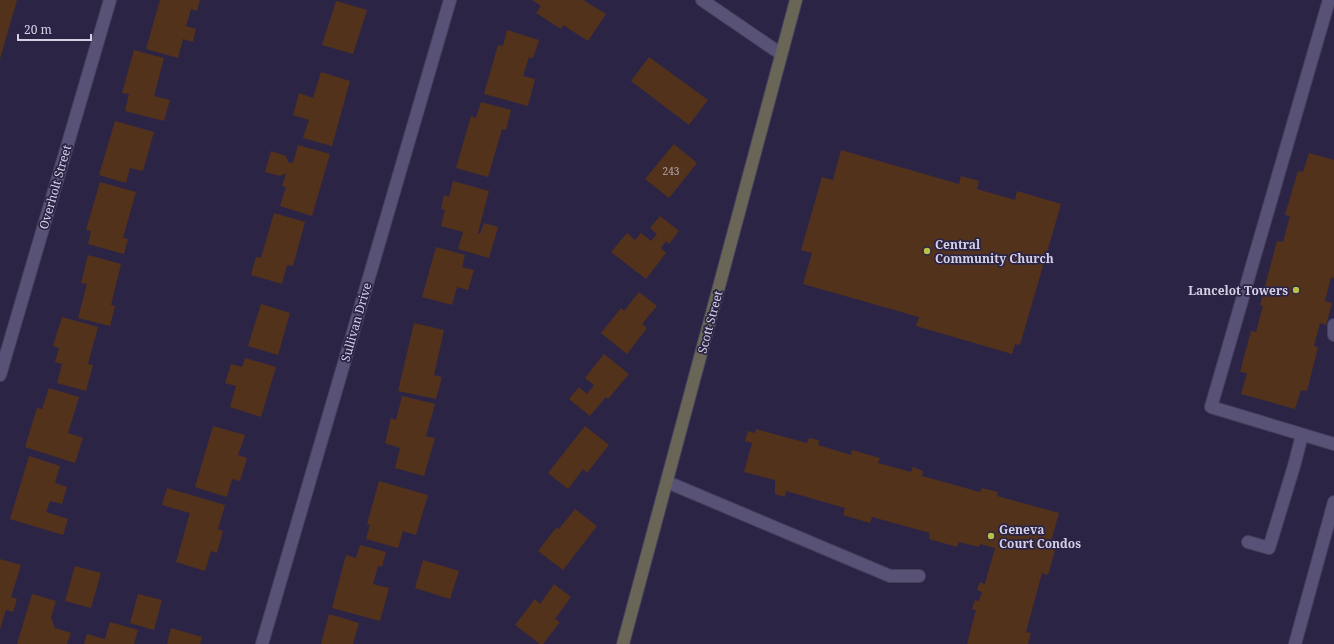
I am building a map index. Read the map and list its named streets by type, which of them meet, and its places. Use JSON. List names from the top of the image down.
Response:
{
  "streets": {
    "main road": ["Scott Street"],
    "street": ["Overholt Street", "Sullivan Drive"]
  },
  "places": ["Central Community Church", "Lancelot Towers", "Geneva Court Condos"],
  "house_numbers": ["243"],
  "scale_bar": "20 m"
}
